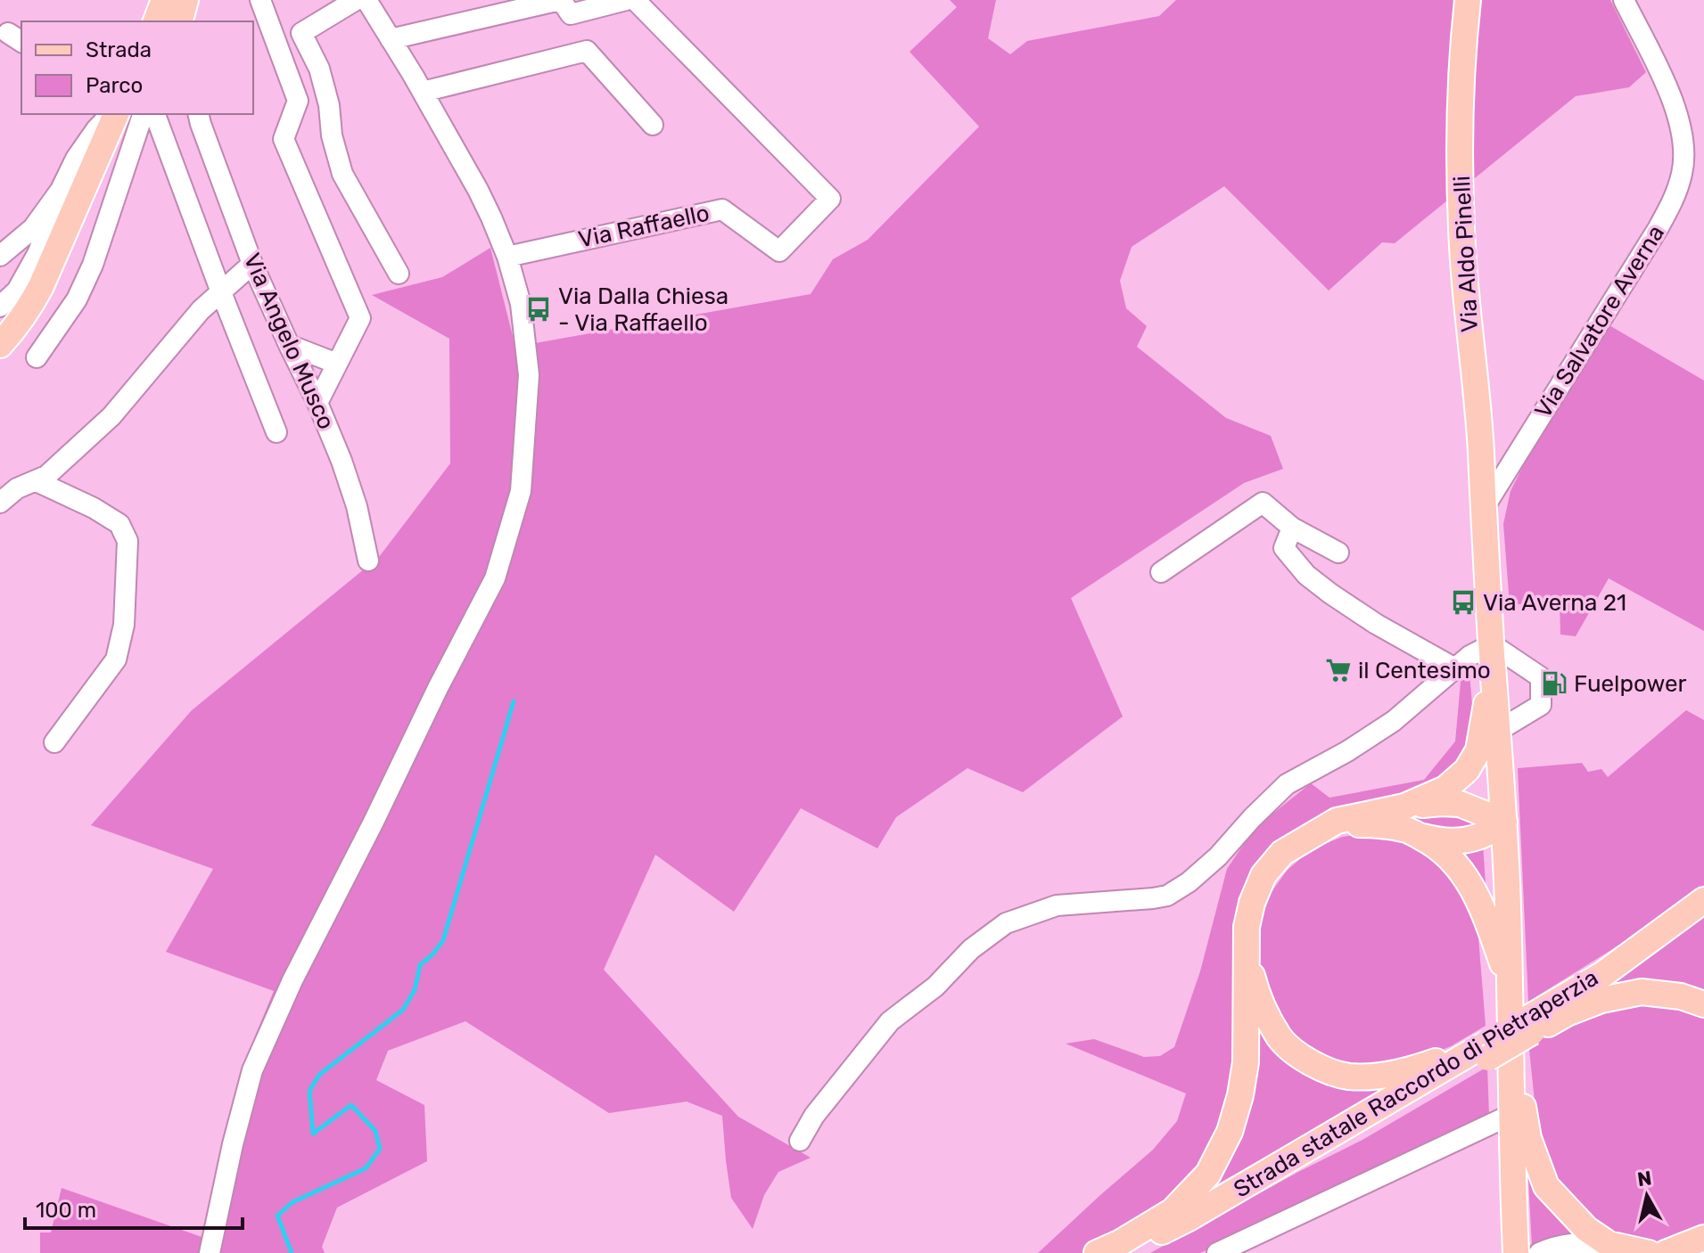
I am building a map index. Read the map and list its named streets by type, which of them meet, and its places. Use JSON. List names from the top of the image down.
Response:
{
  "streets": {
    "main road": ["Via Aldo Pinelli", "Strada statale Raccordo di Pietraperzia"],
    "street": ["Via Raffaello", "Via Salvatore Averna", "Via Angelo Musco"]
  },
  "crossings": [
    ["Via Aldo Pinelli", "Via Salvatore Averna"]
  ],
  "places": {
    "bus stop": ["Via Dalla Chiesa - Via Raffaello", "Via Averna 21"],
    "supermarket": ["il Centesimo"],
    "fuel station": ["Fuelpower"]
  },
  "legend": ["Strada", "Parco"],
  "scale_bar": "100 m",
  "north": "top"
}
